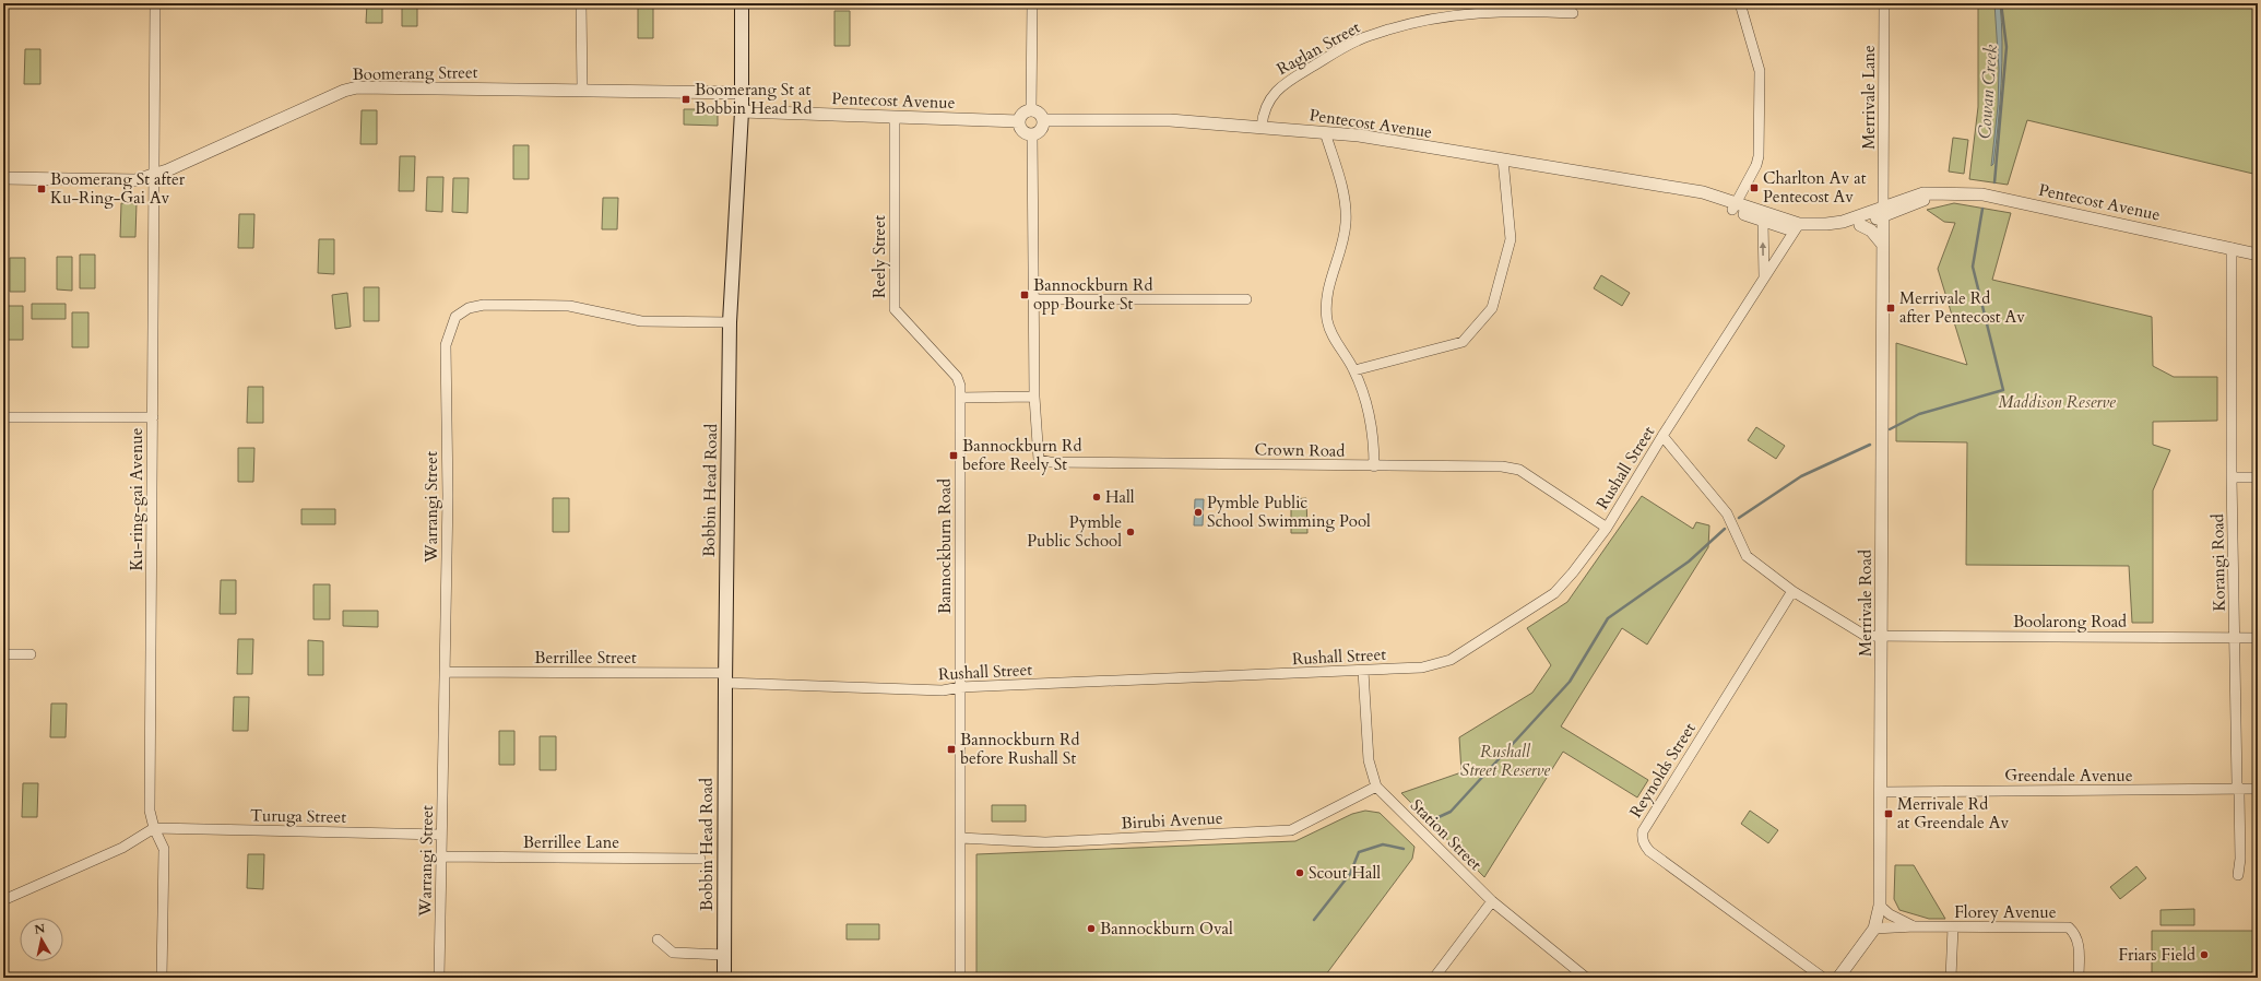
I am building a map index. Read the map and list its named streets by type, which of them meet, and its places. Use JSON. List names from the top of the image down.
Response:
{
  "streets": {
    "main road": ["Bobbin Head Road"],
    "street": [
      "Raglan Street",
      "Boomerang Street",
      "Merrivale Lane",
      "Pentecost Avenue",
      "Reely Street",
      "Crown Road",
      "Rushall Street",
      "Ku-ring-gai Avenue",
      "Warrangi Street",
      "Bannockburn Road",
      "Korangi Road",
      "Merrivale Road",
      "Boolarong Road",
      "Berrillee Street",
      "Reynolds Street",
      "Greendale Avenue",
      "Turuga Street",
      "Birubi Avenue",
      "Station Street",
      "Berrillee Lane",
      "Florey Avenue"
    ]
  },
  "crossings": [
    ["Raglan Street", "Pentecost Avenue"],
    ["Boomerang Street", "Bobbin Head Road"],
    ["Boomerang Street", "Ku-ring-gai Avenue"],
    ["Merrivale Lane", "Pentecost Avenue"],
    ["Merrivale Lane", "Merrivale Road"],
    ["Pentecost Avenue", "Reely Street"],
    ["Pentecost Avenue", "Rushall Street"],
    ["Pentecost Avenue", "Bobbin Head Road"],
    ["Pentecost Avenue", "Korangi Road"],
    ["Pentecost Avenue", "Merrivale Road"],
    ["Reely Street", "Bannockburn Road"],
    ["Crown Road", "Rushall Street"],
    ["Rushall Street", "Bobbin Head Road"],
    ["Rushall Street", "Bannockburn Road"],
    ["Rushall Street", "Boolarong Road"],
    ["Rushall Street", "Berrillee Street"],
    ["Rushall Street", "Station Street"],
    ["Bobbin Head Road", "Warrangi Street"],
    ["Bobbin Head Road", "Berrillee Street"],
    ["Ku-ring-gai Avenue", "Turuga Street"],
    ["Warrangi Street", "Berrillee Street"],
    ["Warrangi Street", "Turuga Street"],
    ["Warrangi Street", "Berrillee Lane"],
    ["Bannockburn Road", "Birubi Avenue"],
    ["Korangi Road", "Boolarong Road"],
    ["Korangi Road", "Greendale Avenue"],
    ["Merrivale Road", "Boolarong Road"],
    ["Merrivale Road", "Greendale Avenue"],
    ["Merrivale Road", "Florey Avenue"],
    ["Boolarong Road", "Reynolds Street"],
    ["Birubi Avenue", "Station Street"]
  ],
  "water": ["Cowan Creek"],
  "parks": ["Maddison Reserve", "Rushall Street Reserve"],
  "places": {
    "transit": [
      "Boomerang St at Bobbin Head Rd",
      "Charlton Av at Pentecost Av",
      "Boomerang St after Ku-Ring-Gai Av",
      "Bannockburn Rd opp Bourke St",
      "Merrivale Rd after Pentecost Av",
      "Bannockburn Rd before Reely St",
      "Bannockburn Rd before Rushall St",
      "Merrivale Rd at Greendale Av"
    ],
    "other": [
      "Hall",
      "Pymble Public School Swimming Pool",
      "Pymble Public School",
      "Scout Hall",
      "Bannockburn Oval",
      "Friars Field"
    ]
  },
  "north": "top"
}
